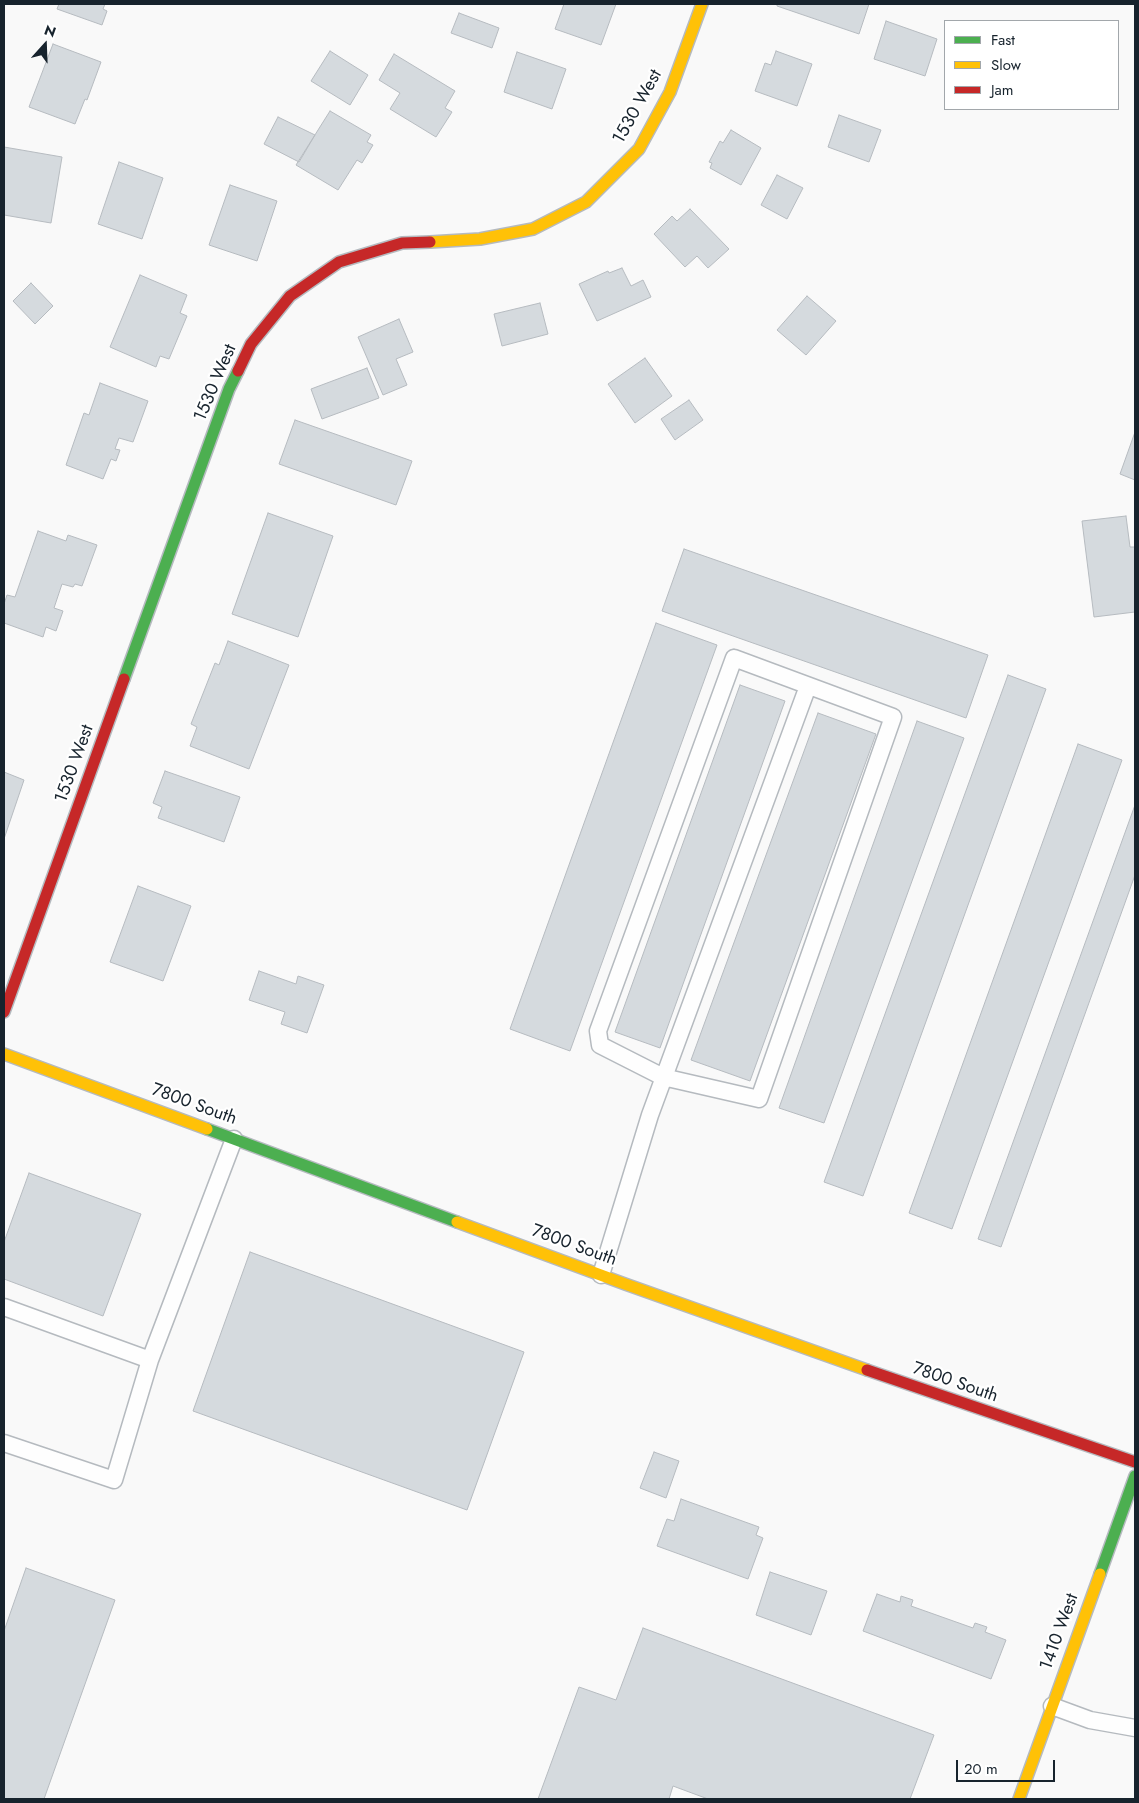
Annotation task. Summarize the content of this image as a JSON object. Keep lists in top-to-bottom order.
{
  "streets": {
    "street": ["1530 West", "7800 South", "1410 West"]
  },
  "legend": ["Fast", "Slow", "Jam"],
  "scale_bar": "20 m",
  "north": "top"
}
